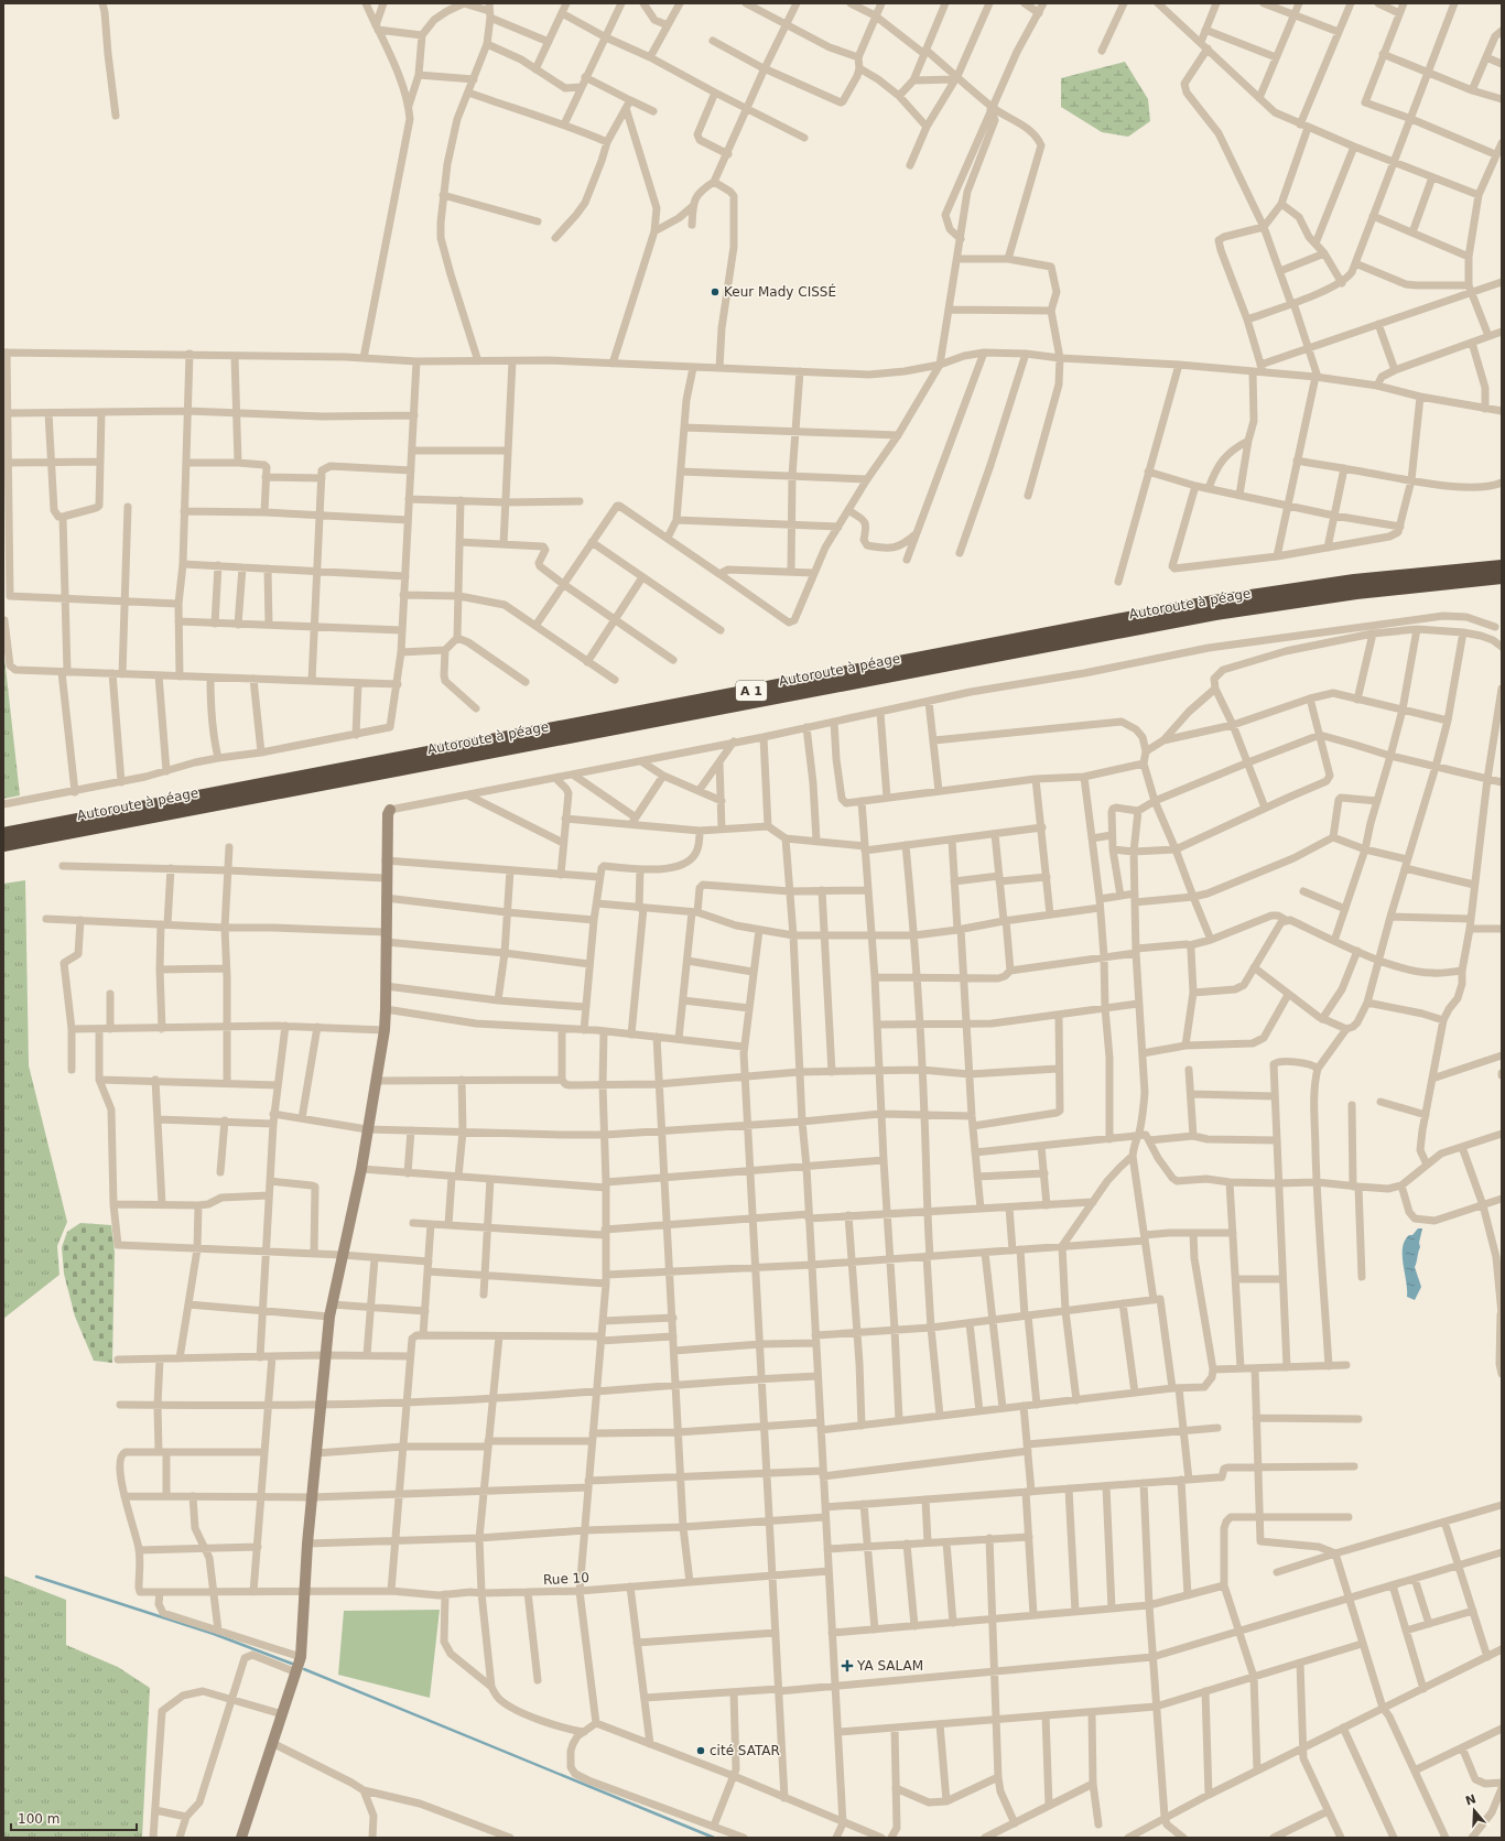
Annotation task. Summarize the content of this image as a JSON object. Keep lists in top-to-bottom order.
{
  "streets": {
    "highway": ["Autoroute à péage", "A 1"],
    "street": ["Rue 10"]
  },
  "places": {
    "other": ["Keur Mady CISSÉ", "cité SATAR"],
    "health": ["YA SALAM"]
  },
  "scale_bar": "100 m",
  "north": "top"
}
